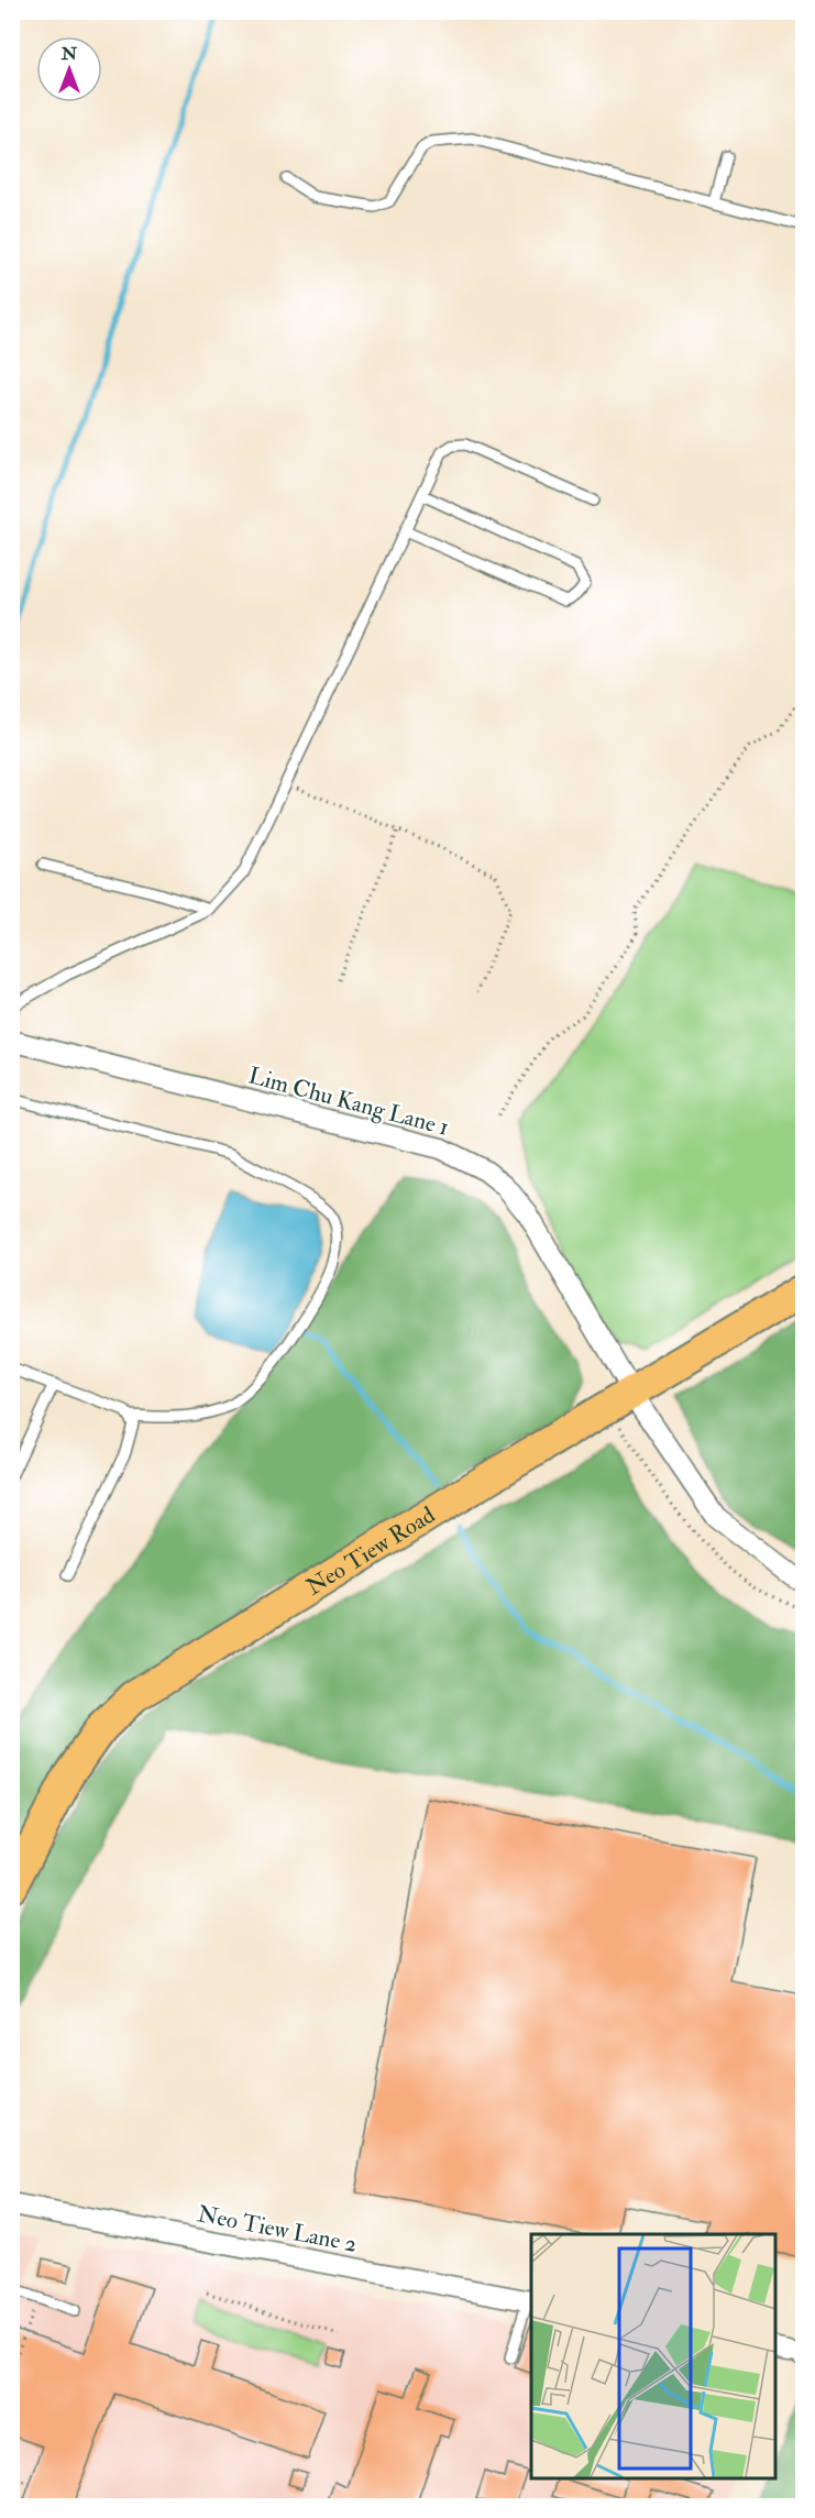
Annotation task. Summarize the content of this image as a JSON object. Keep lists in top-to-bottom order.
{
  "streets": {
    "main road": ["Neo Tiew Road"],
    "street": ["Lim Chu Kang Lane 1", "Neo Tiew Lane 2"]
  },
  "crossings": [
    ["Lim Chu Kang Lane 1", "Neo Tiew Road"]
  ],
  "north": "top"
}
